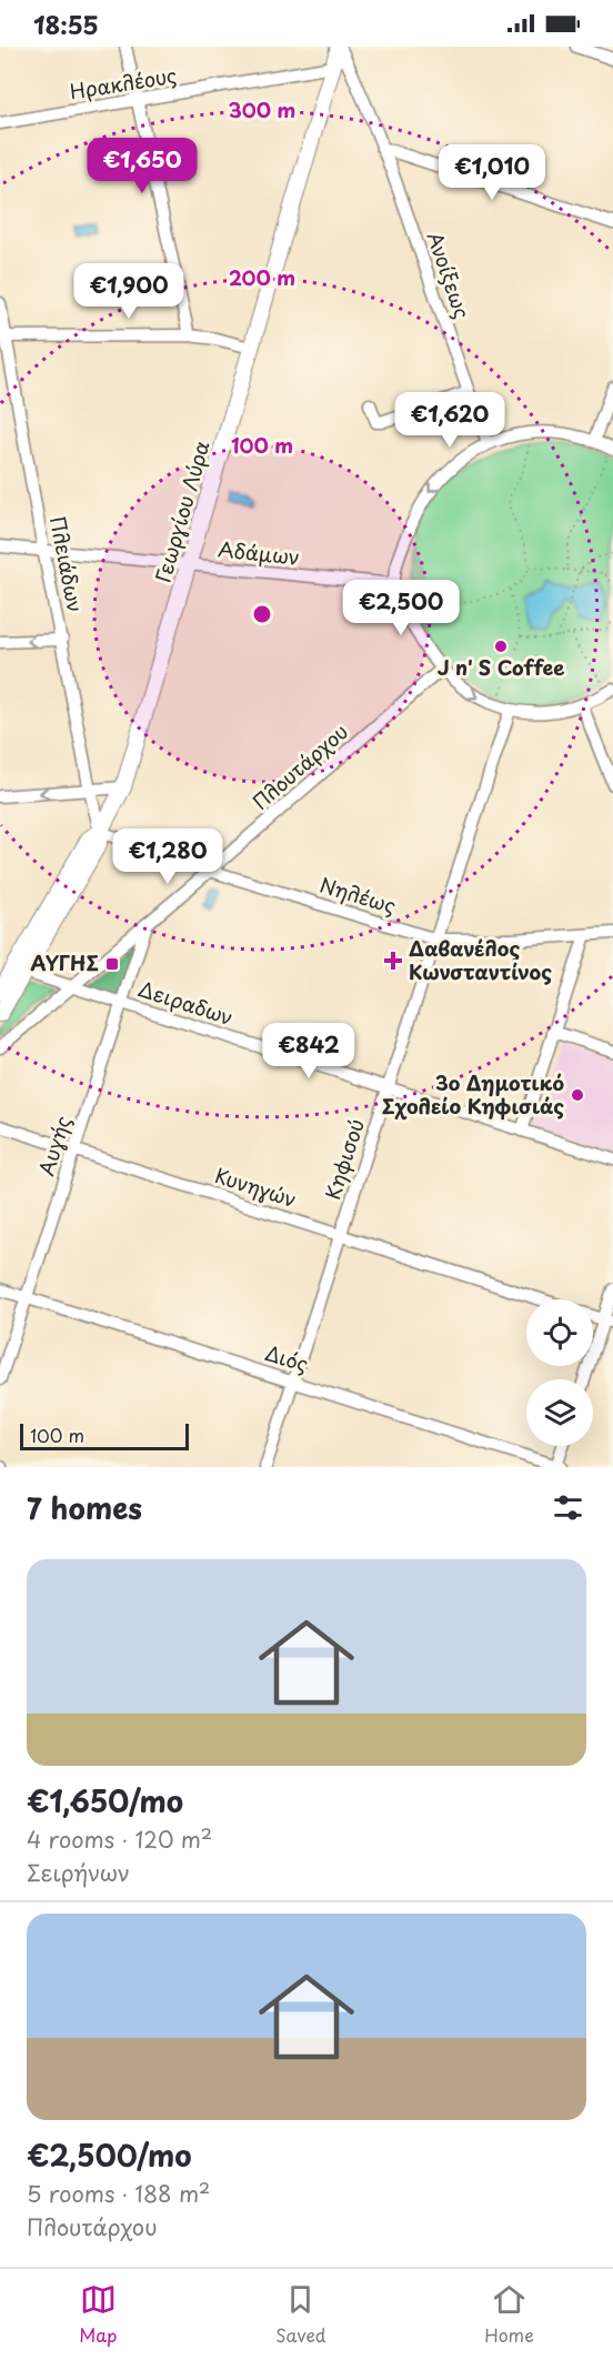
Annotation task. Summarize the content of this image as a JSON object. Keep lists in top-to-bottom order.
{
  "streets": {
    "main road": ["Γεωργίου Λύρα"],
    "street": [
      "Ηρακλέους",
      "Ανοίξεως",
      "Αδάμων",
      "Πλειάδων",
      "Πλουτάρχου",
      "Νηλέως",
      "Δειραδων",
      "Αυγής",
      "Κηφισού",
      "Κυνηγών",
      "Διός"
    ]
  },
  "crossings": [
    ["Ηρακλέους", "Γεωργίου Λύρα"],
    ["Ανοίξεως", "Γεωργίου Λύρα"],
    ["Γεωργίου Λύρα", "Αδάμων"],
    ["Γεωργίου Λύρα", "Πλειάδων"],
    ["Γεωργίου Λύρα", "Νηλέως"],
    ["Γεωργίου Λύρα", "Δειραδων"],
    ["Αδάμων", "Πλειάδων"],
    ["Πλειάδων", "Νηλέως"],
    ["Πλουτάρχου", "Νηλέως"],
    ["Πλουτάρχου", "Δειραδων"],
    ["Πλουτάρχου", "Αυγής"],
    ["Νηλέως", "Κηφισού"],
    ["Δειραδων", "Αυγής"],
    ["Δειραδων", "Κηφισού"],
    ["Αυγής", "Κυνηγών"],
    ["Αυγής", "Διός"],
    ["Κηφισού", "Κυνηγών"],
    ["Κηφισού", "Διός"]
  ],
  "places": {
    "other": ["J n' S Coffee", "3ο Δημοτικό Σχολείο Κηφισιάς"],
    "health": ["Δαβανέλος Κωνσταντίνος"],
    "transit": ["ΑΥΓΗΣ"]
  },
  "scale_bar": "100 m",
  "page": {
    "status": "18:55",
    "price": [
      "€1,650",
      "€1,010",
      "€1,900",
      "€1,620",
      "€2,500",
      "€1,280",
      "€842"
    ],
    "scale": "100 m",
    "heading": "7 homes",
    "list": [
      {
        "name": "€1,650/mo",
        "note": "4 rooms · 120 m² · Σειρήνων"
      },
      {
        "name": "€2,500/mo",
        "note": "5 rooms · 188 m² · Πλουτάρχου"
      }
    ],
    "tabs": ["Map", "Saved", "Home"]
  },
  "rings": ["300 m", "200 m", "100 m"]
}
